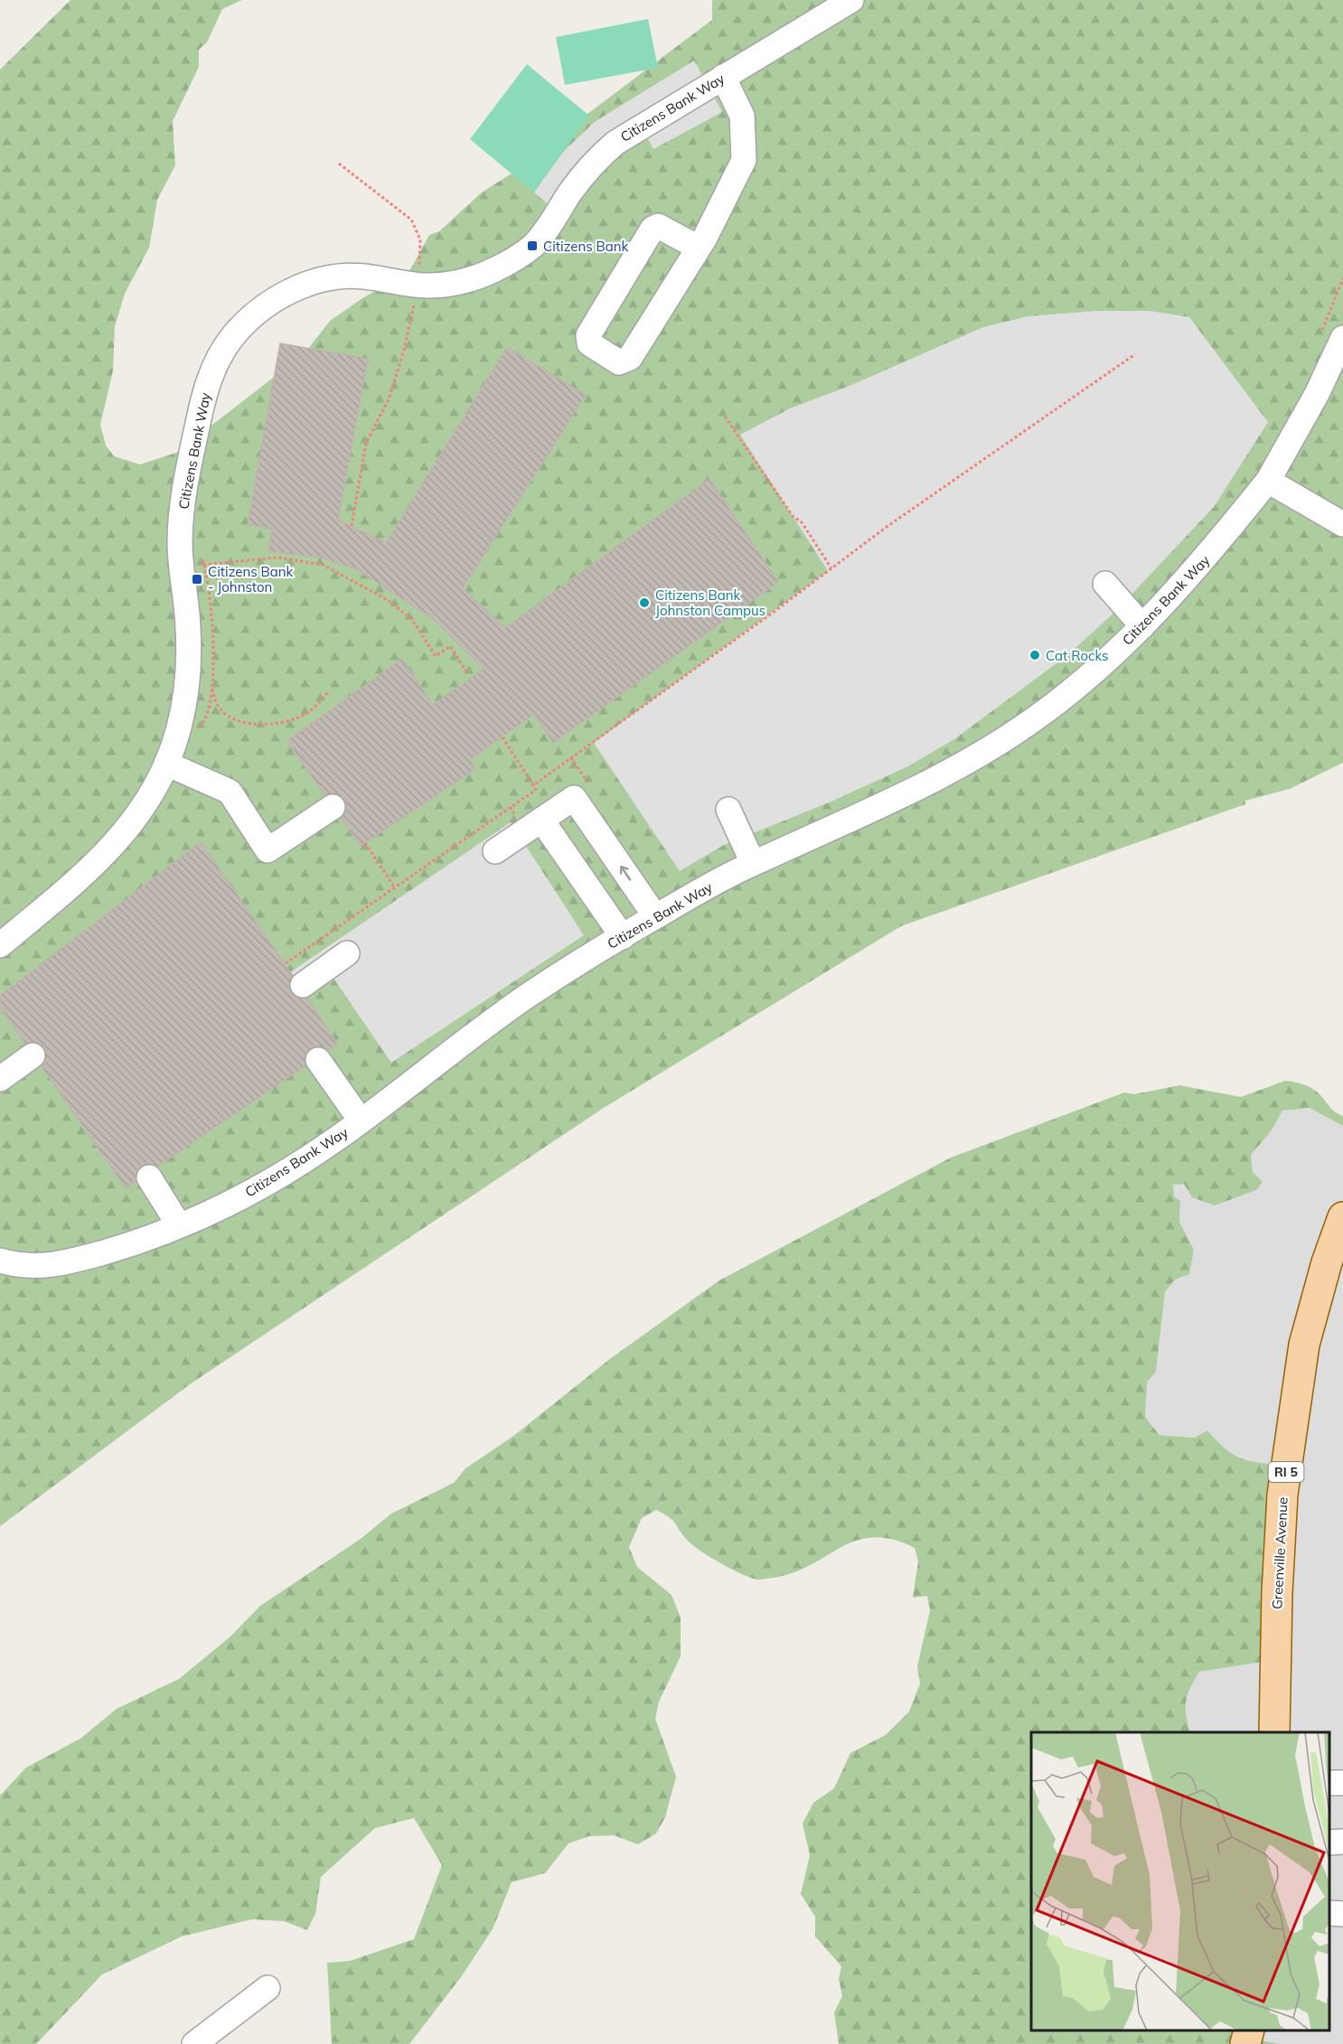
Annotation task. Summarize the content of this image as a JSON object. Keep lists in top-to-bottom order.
{
  "streets": {
    "main road": ["RI 5", "Greenville Avenue"],
    "lane": ["Citizens Bank Way"]
  },
  "places": {
    "transit": ["Citizens Bank", "Citizens Bank - Johnston"],
    "other": ["Citizens Bank Johnston Campus", "Cat Rocks"]
  }
}
